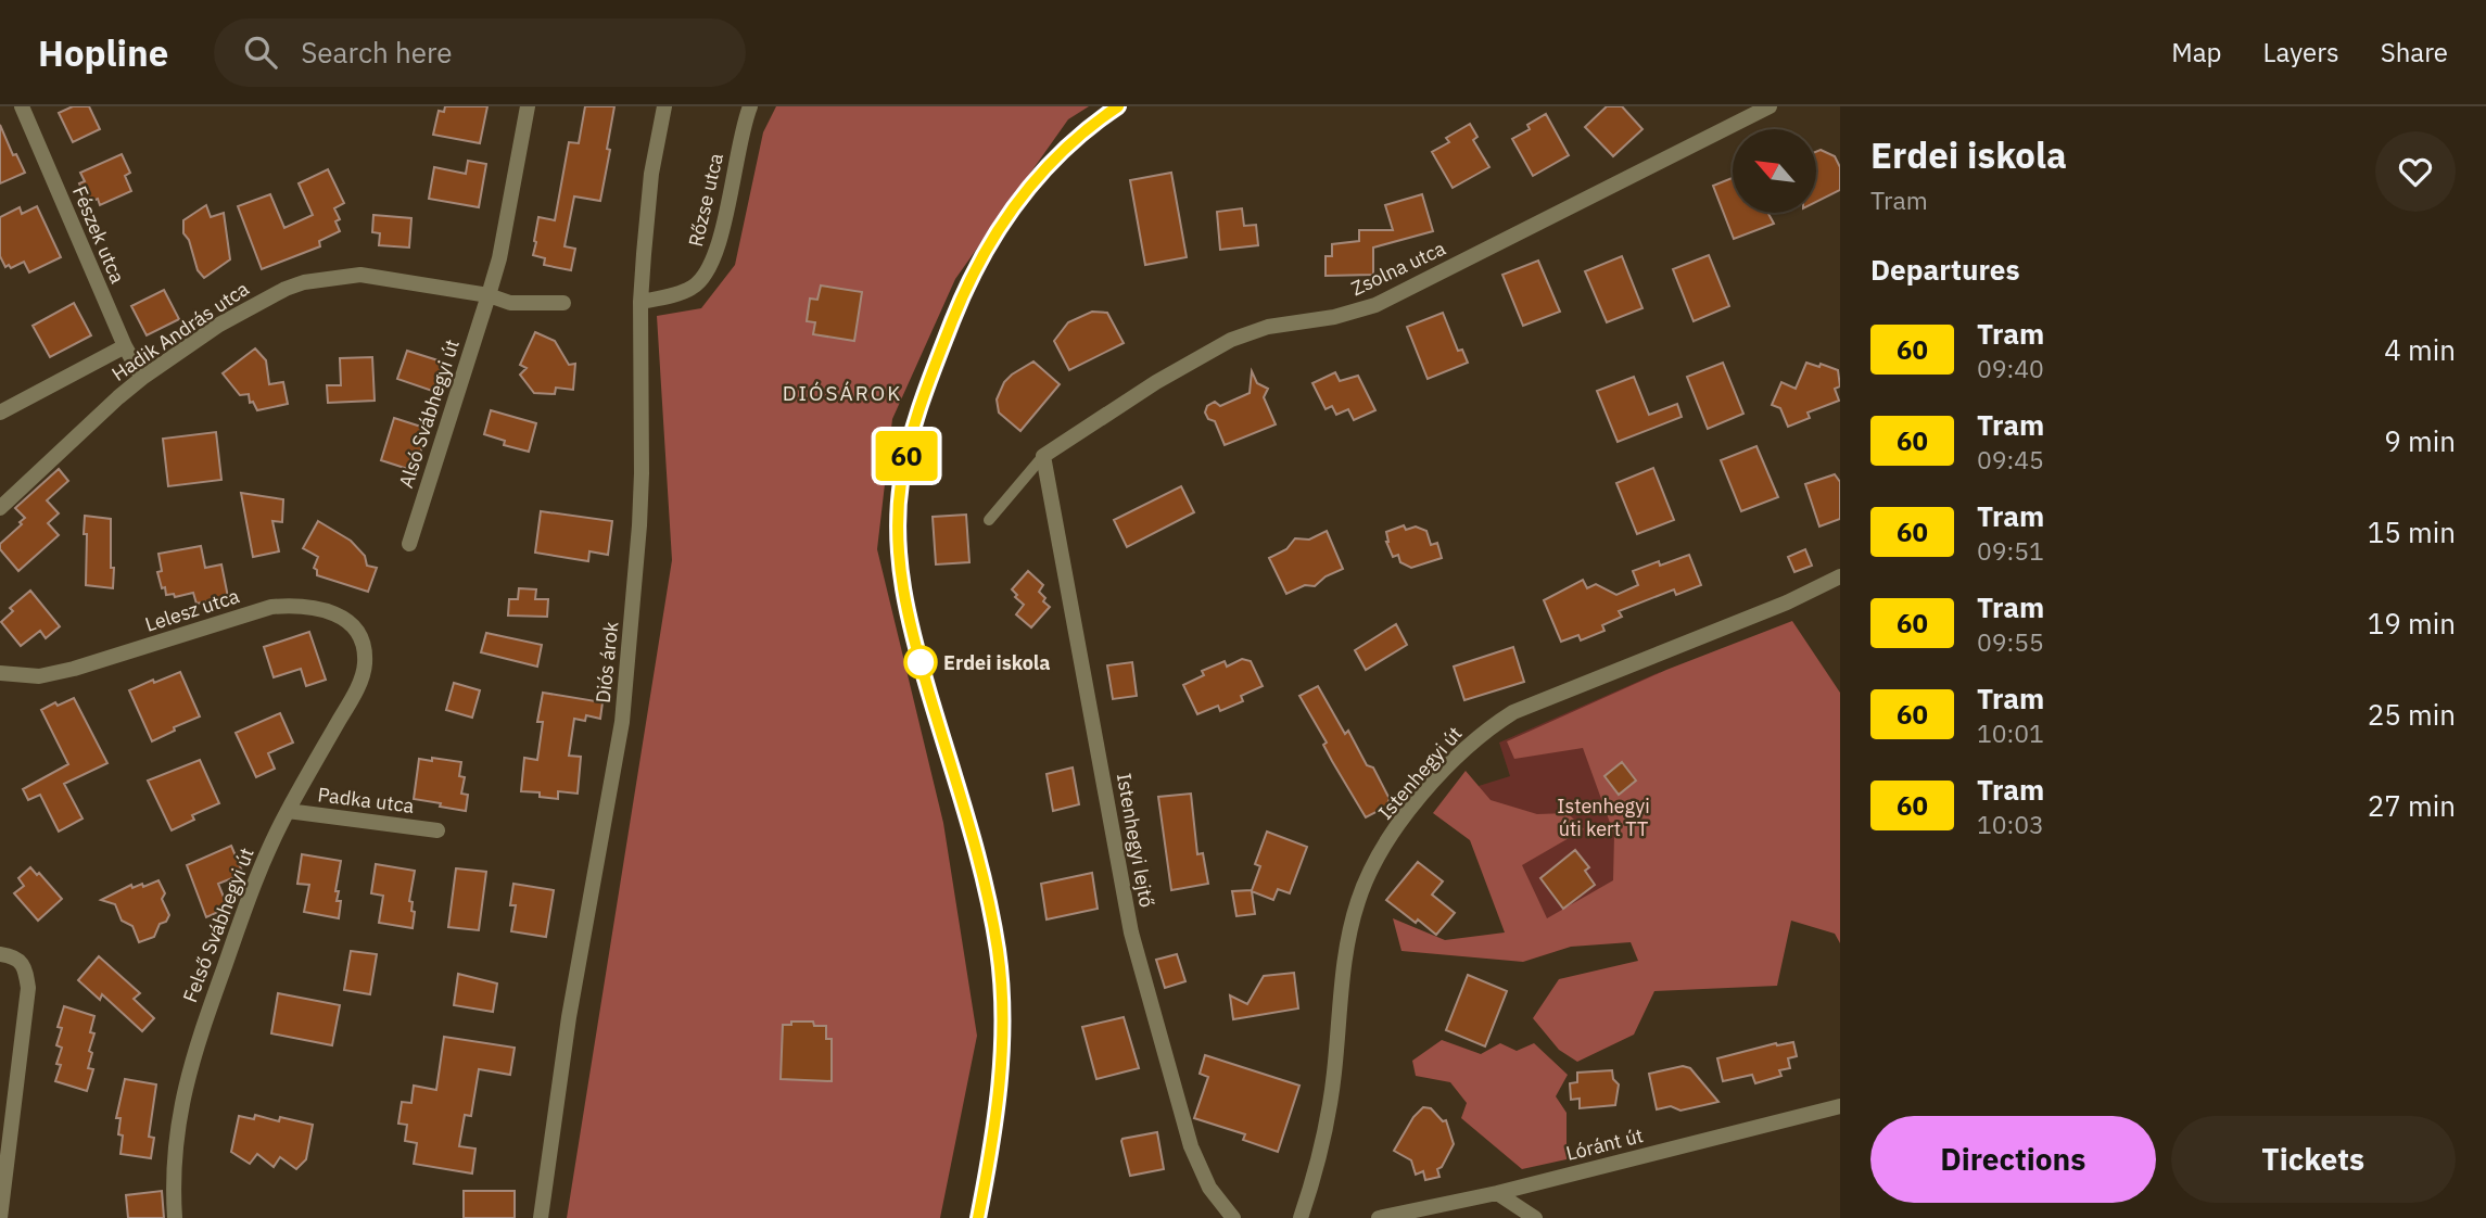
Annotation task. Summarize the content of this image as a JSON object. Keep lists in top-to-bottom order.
{
  "streets": {
    "street": [
      "Rőzse utca",
      "Fészek utca",
      "Zsolna utca",
      "Hadik András utca",
      "Alsó Svábhegyi út",
      "Lelesz utca",
      "Diós árok",
      "Istenhegyi út",
      "Padka utca",
      "Istenhegyi lejtő",
      "Felső Svábhegyi út",
      "Lóránt út"
    ]
  },
  "crossings": [
    ["Rőzse utca", "Diós árok"],
    ["Fészek utca", "Hadik András utca"],
    ["Zsolna utca", "Istenhegyi lejtő"],
    ["Hadik András utca", "Alsó Svábhegyi út"],
    ["Lelesz utca", "Felső Svábhegyi út"],
    ["Padka utca", "Felső Svábhegyi út"]
  ],
  "districts": ["DIÓSÁROK"],
  "parks": ["Istenhegyi úti kert TT"],
  "places": ["Erdei iskola"],
  "lines": ["tram line 60"],
  "north": "top left",
  "page": {
    "header": "Hopline",
    "search": "Search here",
    "nav": ["Map", "Layers", "Share"],
    "on_map": "60",
    "heading": [
      ["Erdei iskola", "Tram"],
      "Departures"
    ],
    "list": [
      {
        "mark": "60",
        "name": "Tram",
        "note": "09:40",
        "value": "4 min"
      },
      {
        "mark": "60",
        "name": "Tram",
        "note": "09:45",
        "value": "9 min"
      },
      {
        "mark": "60",
        "name": "Tram",
        "note": "09:51",
        "value": "15 min"
      },
      {
        "mark": "60",
        "name": "Tram",
        "note": "09:55",
        "value": "19 min"
      },
      {
        "mark": "60",
        "name": "Tram",
        "note": "10:01",
        "value": "25 min"
      },
      {
        "mark": "60",
        "name": "Tram",
        "note": "10:03",
        "value": "27 min"
      }
    ],
    "buttons": ["Directions", "Tickets"]
  }
}
